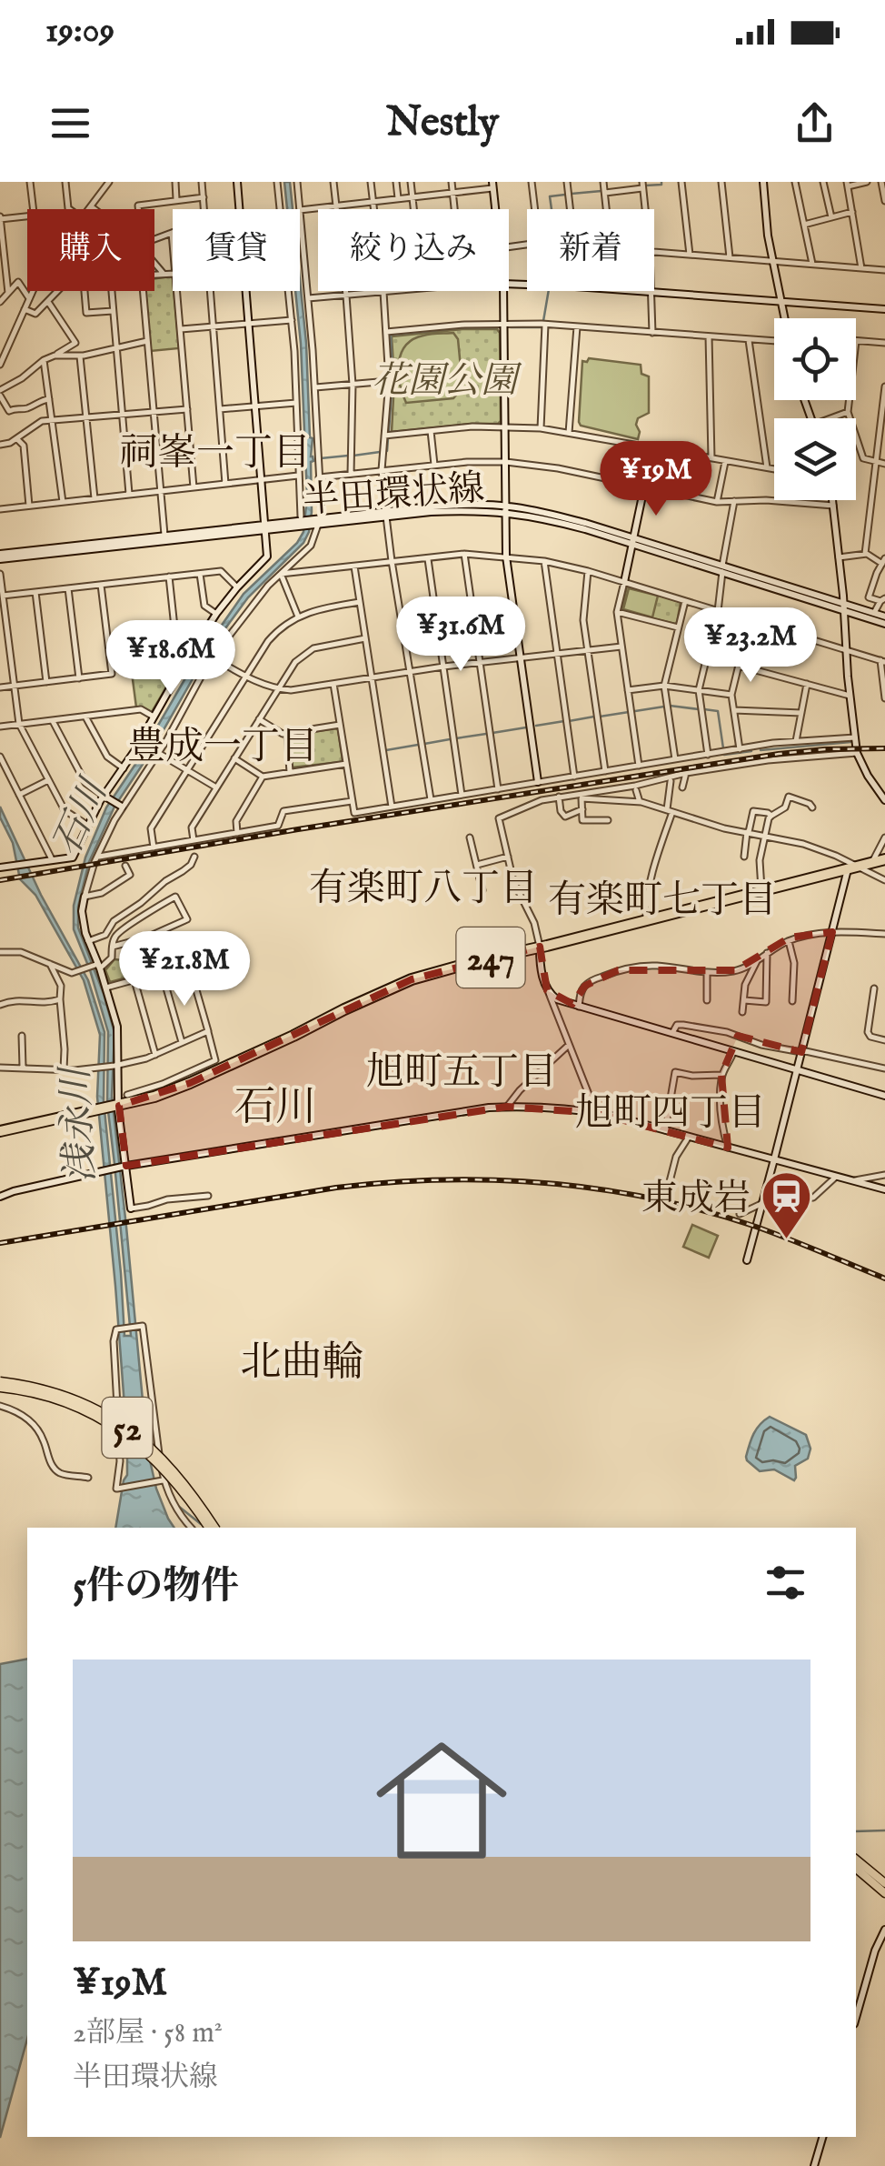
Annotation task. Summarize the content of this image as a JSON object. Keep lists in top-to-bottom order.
{
  "streets": {
    "highway": ["247"],
    "main road": ["52"],
    "street": ["半田環状線"]
  },
  "districts": [
    "祠峯一丁目",
    "豊成一丁目",
    "有楽町八丁目",
    "有楽町七丁目",
    "旭町五丁目",
    "石川",
    "旭町四丁目",
    "北曲輪"
  ],
  "water": ["石川", "浅永川"],
  "parks": ["花園公園"],
  "places": {
    "station": ["東成岩"]
  },
  "page": {
    "status": "19:09",
    "header": "Nestly",
    "chip": [
      "購入",
      "賃貸",
      "絞り込み",
      "新着"
    ],
    "price": [
      "¥19M",
      "¥31.6M",
      "¥23.2M",
      "¥18.6M",
      "¥21.8M"
    ],
    "heading": "5件の物件",
    "list": [
      {
        "name": "¥19M",
        "note": "2部屋 · 58 m² · 半田環状線"
      }
    ]
  }
}
